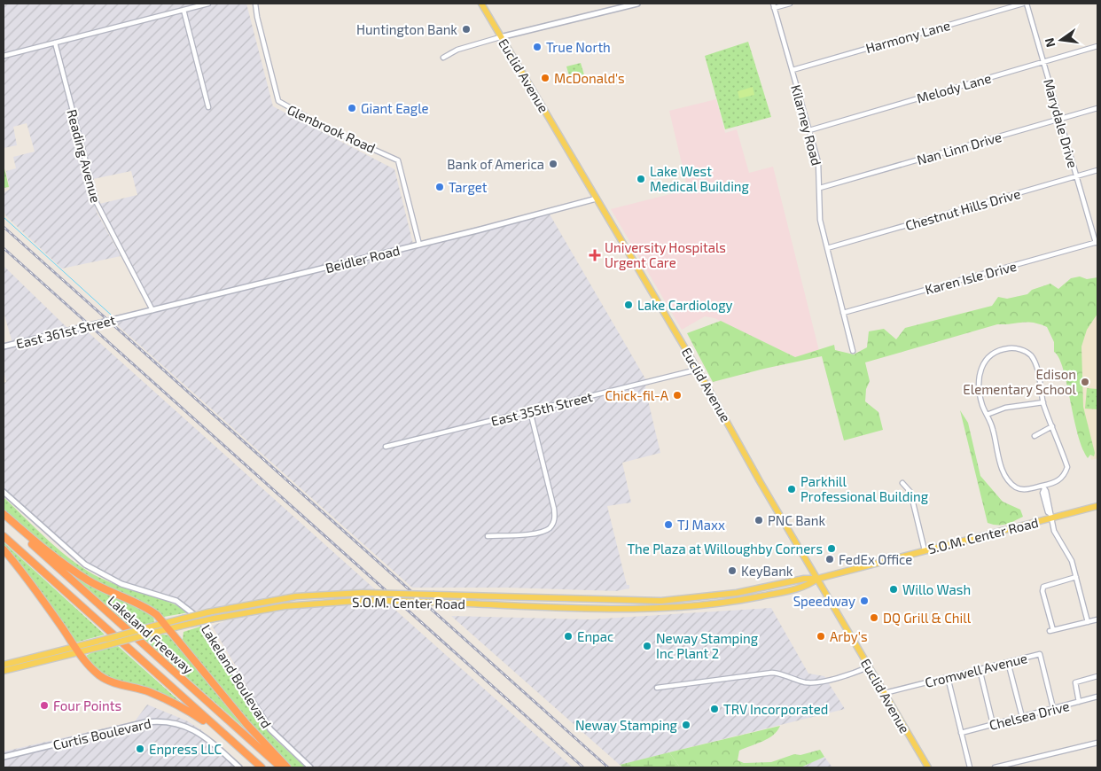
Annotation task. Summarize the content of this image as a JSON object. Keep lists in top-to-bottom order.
{
  "streets": {
    "highway": ["Lakeland Freeway"],
    "main road": ["Euclid Avenue", "S.O.M. Center Road"],
    "street": [
      "Harmony Lane",
      "Melody Lane",
      "Marydale Drive",
      "Kilarney Road",
      "Glenbrook Road",
      "Nan Linn Drive",
      "Reading Avenue",
      "Chestnut Hills Drive",
      "Beidler Road",
      "Karen Isle Drive",
      "East 361st Street",
      "East 355th Street",
      "Cromwell Avenue",
      "Lakeland Boulevard",
      "Chelsea Drive",
      "Curtis Boulevard"
    ]
  },
  "crossings": [
    ["Harmony Lane", "Kilarney Road"],
    ["Euclid Avenue", "Beidler Road"],
    ["Euclid Avenue", "East 355th Street"],
    ["Euclid Avenue", "S.O.M. Center Road"],
    ["Euclid Avenue", "Cromwell Avenue"],
    ["Melody Lane", "Marydale Drive"],
    ["Melody Lane", "Kilarney Road"],
    ["Marydale Drive", "Nan Linn Drive"],
    ["Marydale Drive", "Chestnut Hills Drive"],
    ["Marydale Drive", "Karen Isle Drive"],
    ["Kilarney Road", "Nan Linn Drive"],
    ["Kilarney Road", "Chestnut Hills Drive"],
    ["Kilarney Road", "Karen Isle Drive"],
    ["Glenbrook Road", "Beidler Road"],
    ["Reading Avenue", "Beidler Road"],
    ["Beidler Road", "East 361st Street"],
    ["Cromwell Avenue", "Chelsea Drive"]
  ],
  "places": {
    "other": [
      "Huntington Bank",
      "True North",
      "McDonald's",
      "Giant Eagle",
      "Bank of America",
      "Lake West Medical Building",
      "Target",
      "Lake Cardiology",
      "Edison Elementary School",
      "Chick-fil-A",
      "Parkhill Professional Building",
      "PNC Bank",
      "TJ Maxx",
      "The Plaza at Willoughby Corners",
      "FedEx Office",
      "KeyBank",
      "Willo Wash",
      "Speedway",
      "DQ Grill & Chill",
      "Enpac",
      "Arby's",
      "Neway Stamping Inc Plant 2",
      "Four Points",
      "TRV Incorporated",
      "Neway Stamping",
      "Enpress LLC"
    ],
    "health": ["University Hospitals Urgent Care"]
  },
  "north": "left"
}
